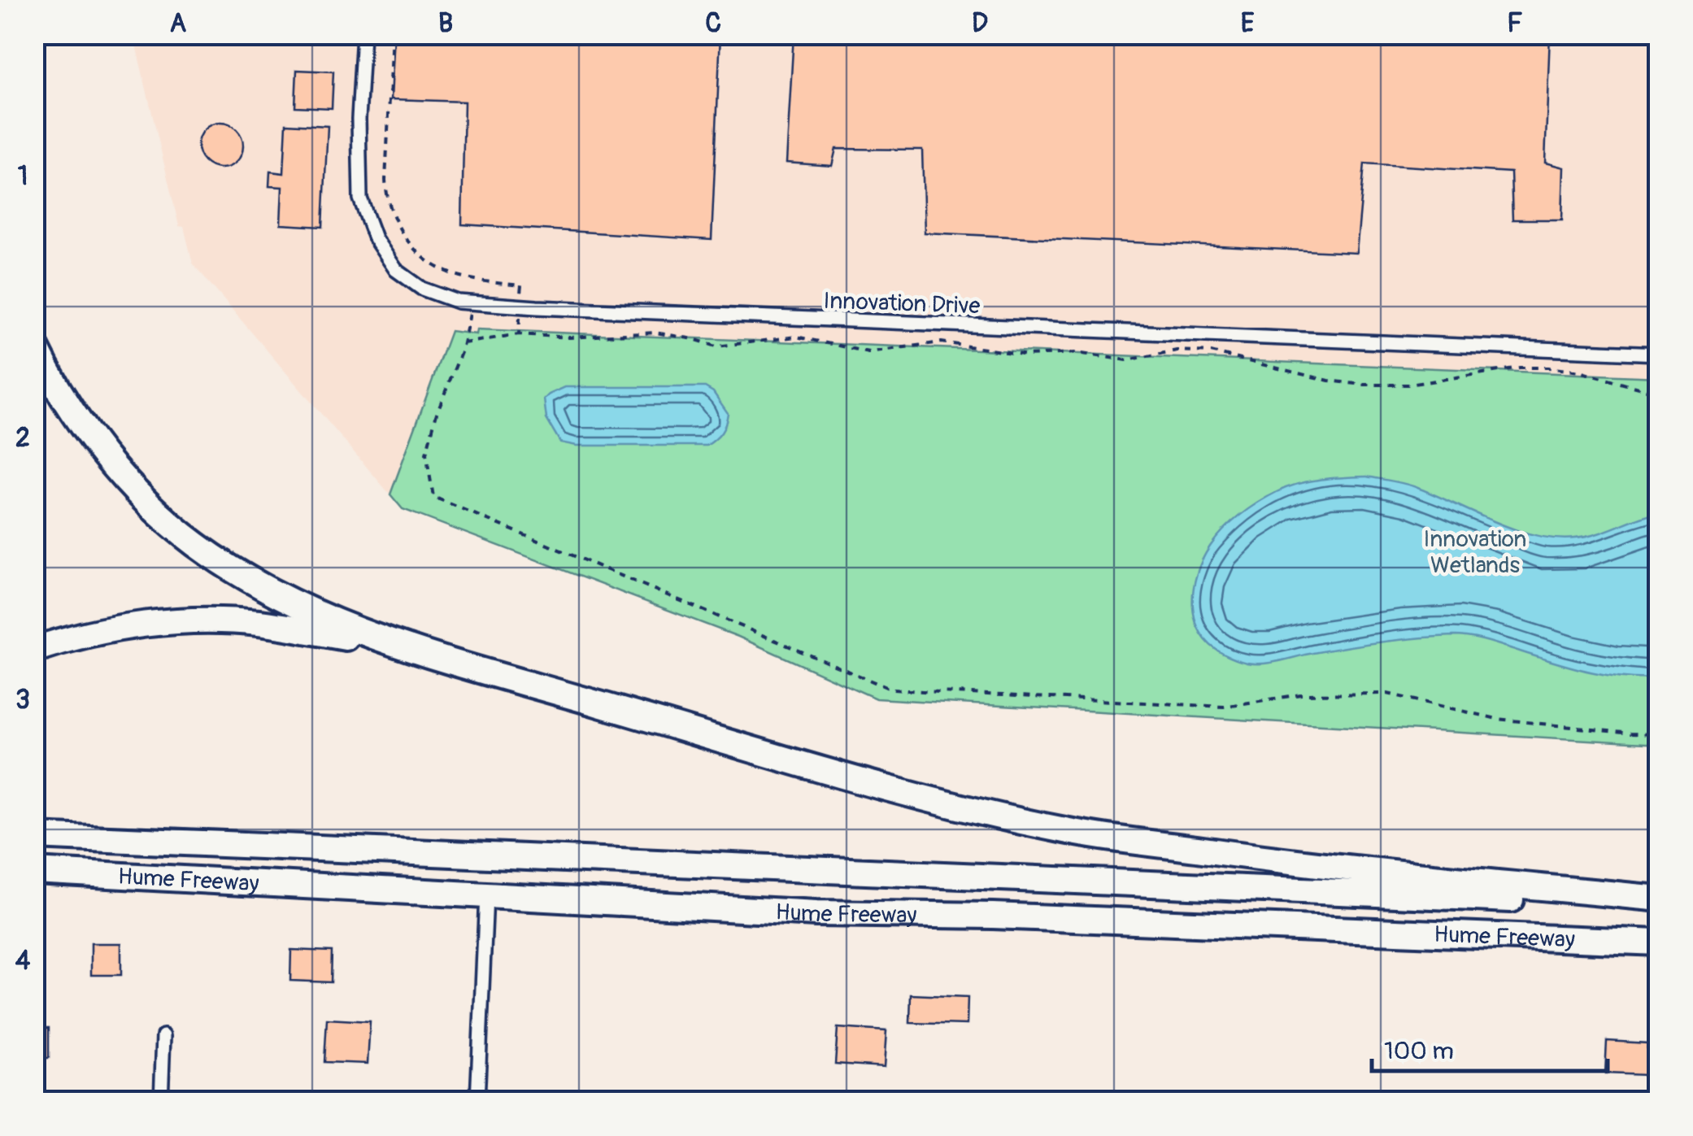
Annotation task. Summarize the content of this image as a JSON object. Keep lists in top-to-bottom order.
{
  "streets": {
    "highway": ["Hume Freeway"],
    "street": ["Innovation Drive"]
  },
  "parks": ["Innovation Wetlands"],
  "scale_bar": "100 m",
  "grid": {
    "columns": [
      "A",
      "B",
      "C",
      "D",
      "E",
      "F"
    ],
    "rows": [
      "1",
      "2",
      "3",
      "4"
    ]
  }
}
